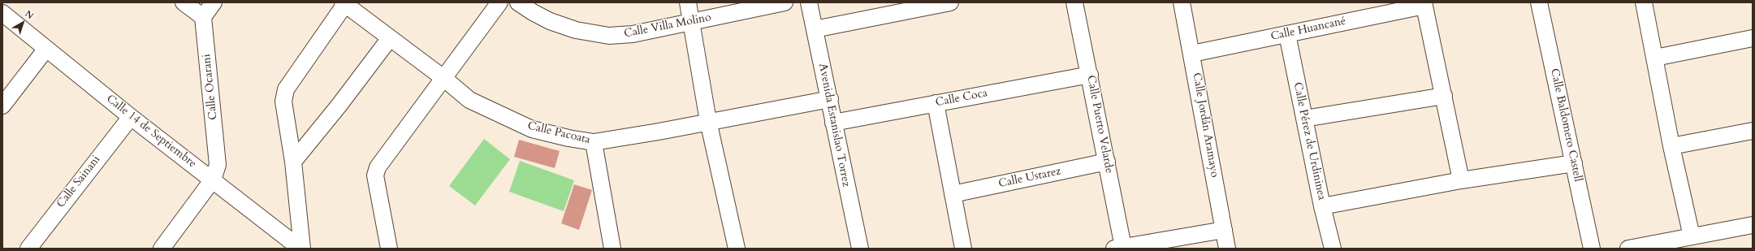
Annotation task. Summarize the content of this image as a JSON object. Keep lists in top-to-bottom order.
{
  "streets": {
    "street": [
      "Calle Villa Molino",
      "Calle Huancané",
      "Calle Ocarani",
      "Calle Coca",
      "Calle Puerto Velarde",
      "Avenida Estanislao Torrez",
      "Calle Jordán Aramayo",
      "Calle Baldomero Castell",
      "Calle 14 de Septiembre",
      "Calle Pacoata",
      "Calle Pérez de Urdininea",
      "Calle Ustarez",
      "Calle Sainani"
    ]
  },
  "crossings": [
    ["Calle Huancané", "Calle Jordán Aramayo"],
    ["Calle Huancané", "Calle Pérez de Urdininea"],
    ["Calle Ocarani", "Calle 14 de Septiembre"],
    ["Calle Coca", "Calle Puerto Velarde"],
    ["Calle Coca", "Avenida Estanislao Torrez"],
    ["Calle Puerto Velarde", "Calle Ustarez"],
    ["Avenida Estanislao Torrez", "Calle Pacoata"],
    ["Calle 14 de Septiembre", "Calle Sainani"]
  ],
  "north": "top right"
}
